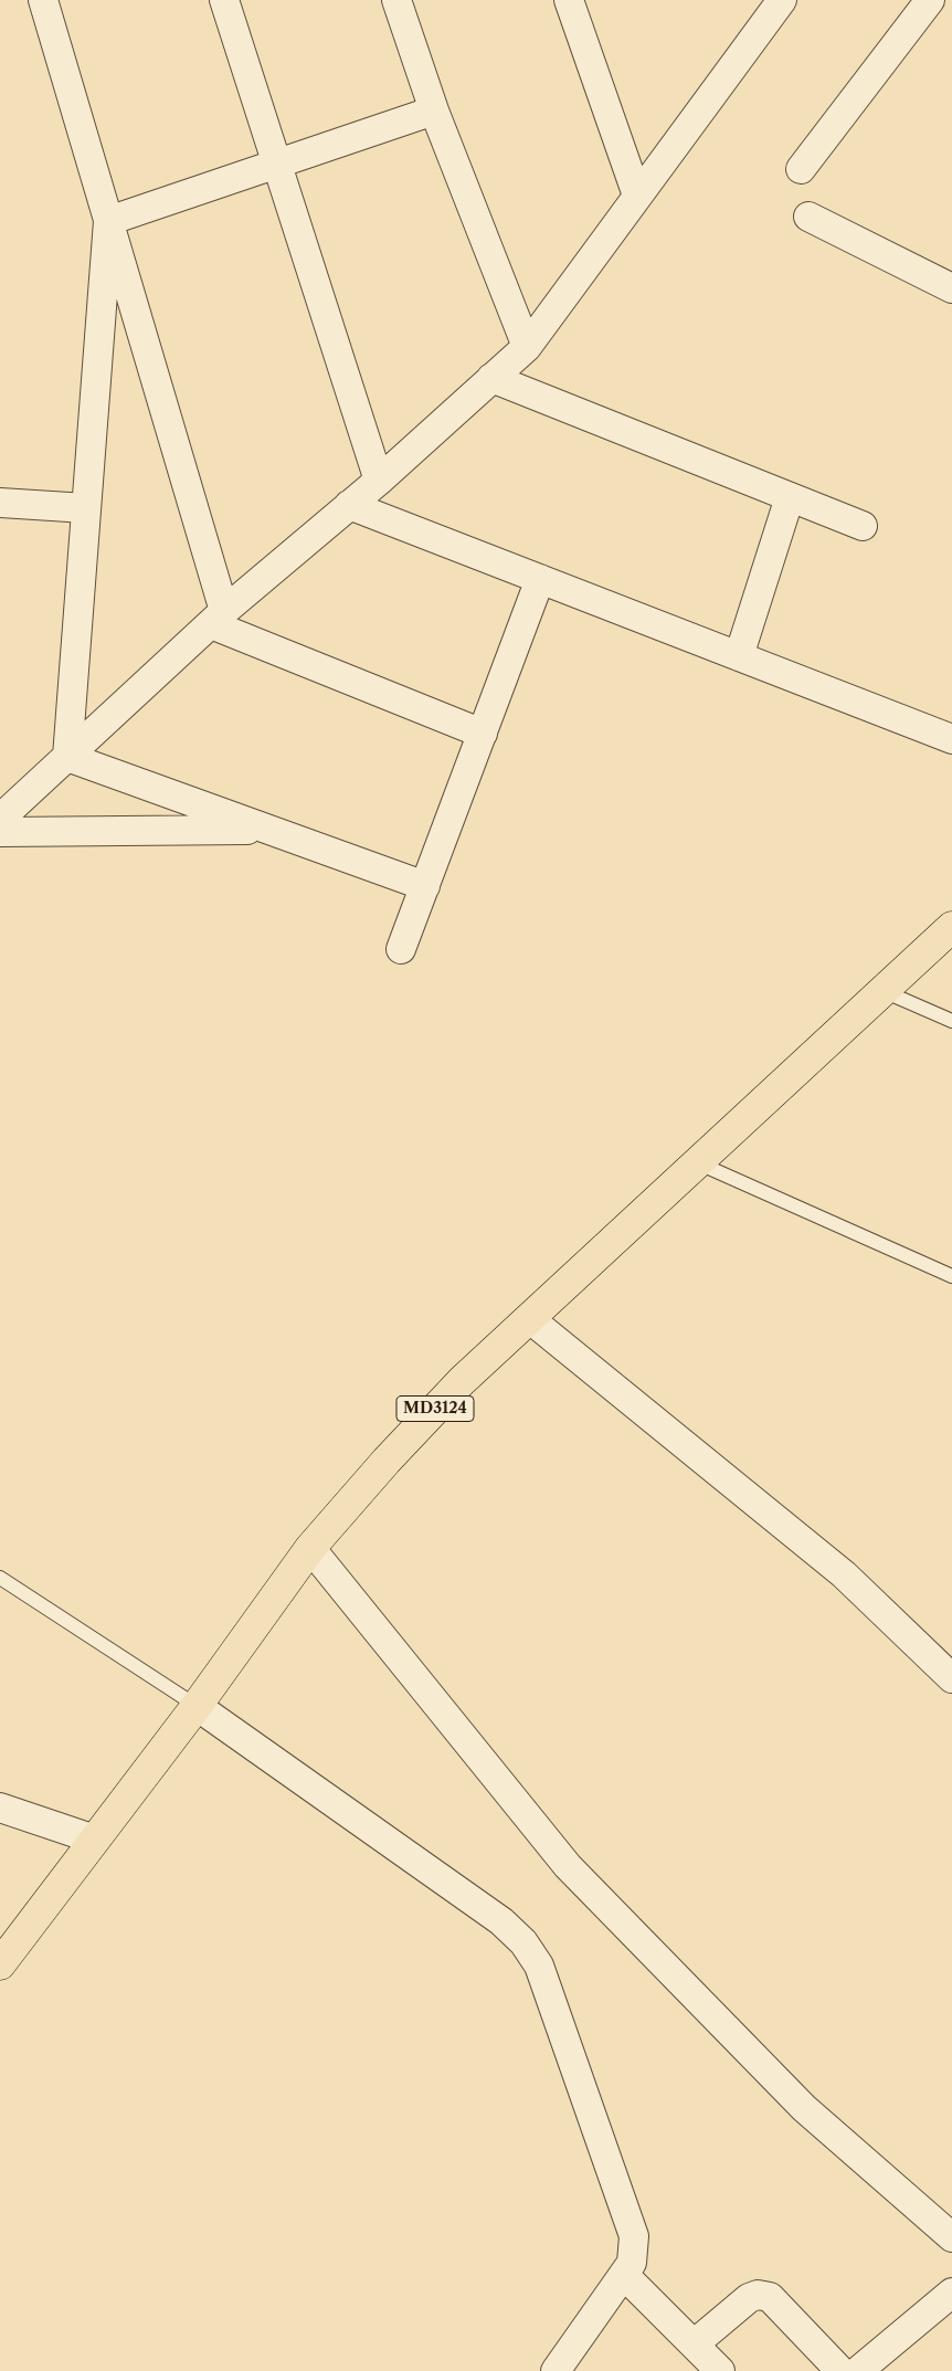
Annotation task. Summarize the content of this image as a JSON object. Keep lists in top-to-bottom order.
{
  "streets": {
    "main road": ["MD3124"]
  }
}
